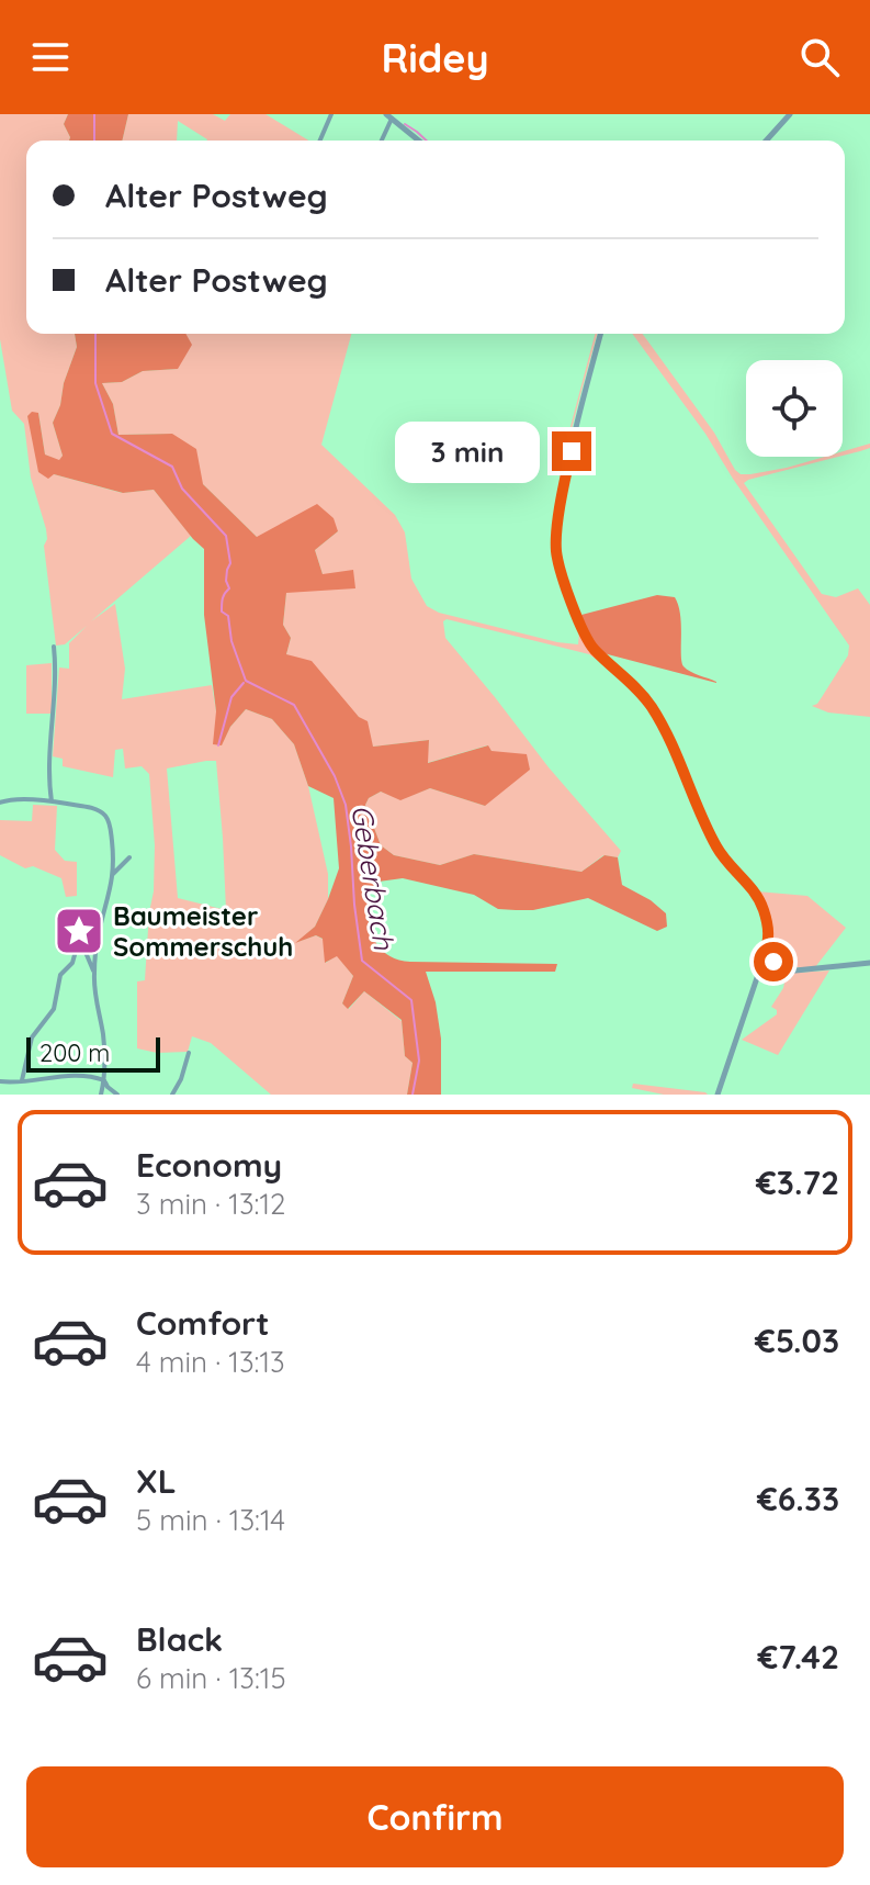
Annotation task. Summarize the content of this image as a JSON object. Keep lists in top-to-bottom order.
{
  "water": ["Geberbach"],
  "places": {
    "place": ["Baumeister Sommerschuh"]
  },
  "scale_bar": "200 m",
  "page": {
    "header": "Ridey",
    "banner": ["Alter Postweg", "Alter Postweg"],
    "bubble": "3 min",
    "scale": "200 m",
    "list": [
      {
        "name": "Economy",
        "note": "3 min · 13:12",
        "value": "€3.72"
      },
      {
        "name": "Comfort",
        "note": "4 min · 13:13",
        "value": "€5.03"
      },
      {
        "name": "XL",
        "note": "5 min · 13:14",
        "value": "€6.33"
      },
      {
        "name": "Black",
        "note": "6 min · 13:15",
        "value": "€7.42"
      }
    ],
    "buttons": "Confirm"
  }
}
